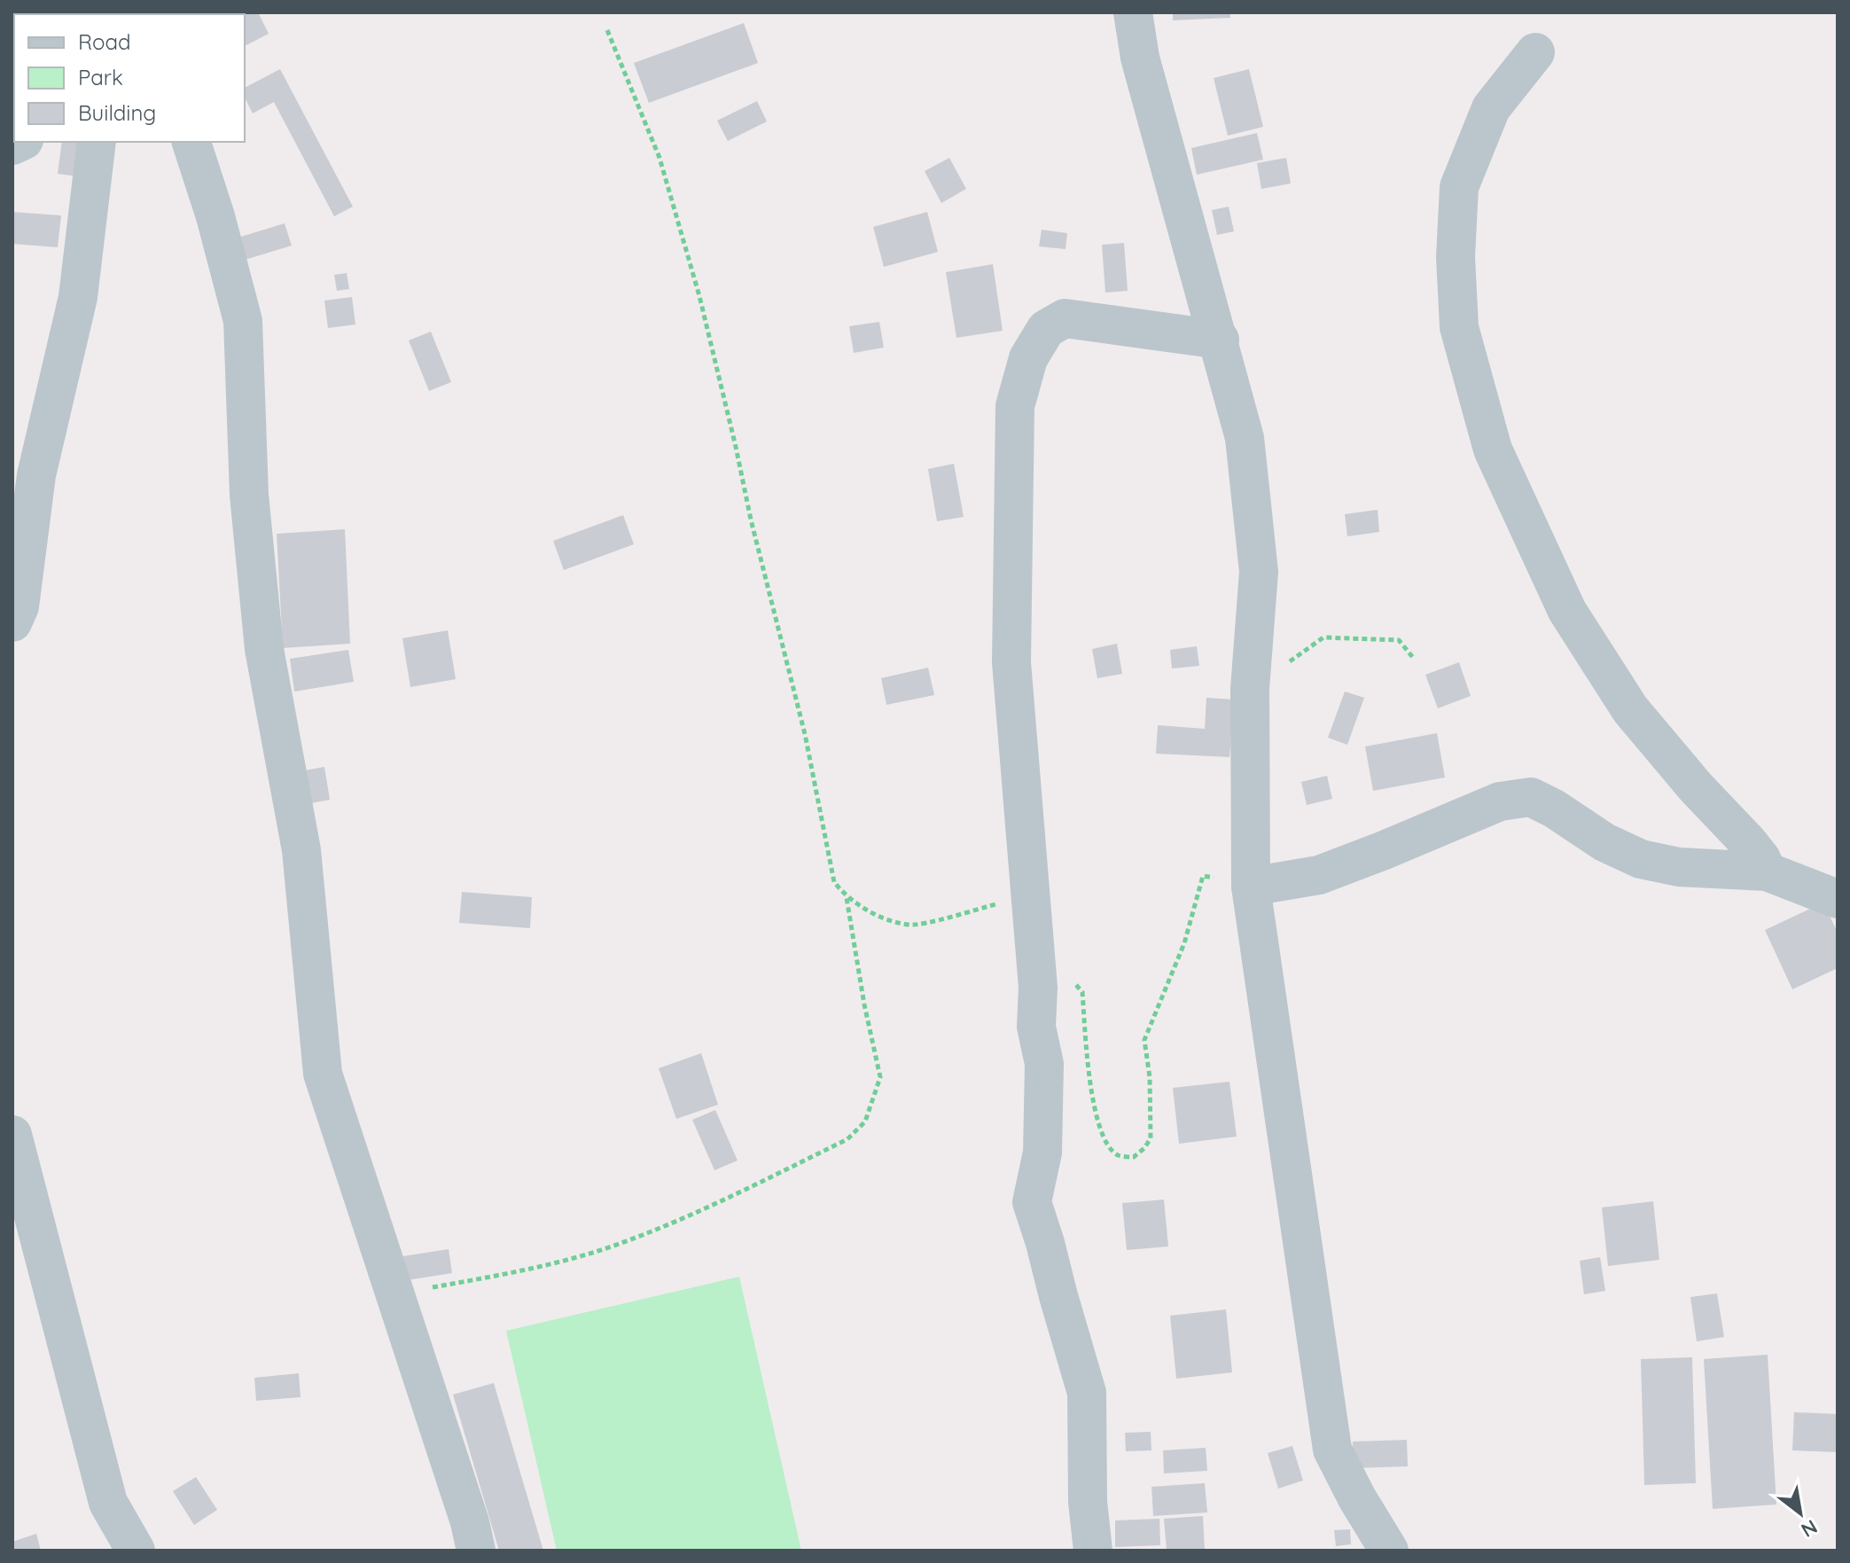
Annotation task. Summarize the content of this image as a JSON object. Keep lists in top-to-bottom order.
{
  "legend": ["Road", "Park", "Building"],
  "north": "bottom right"
}
